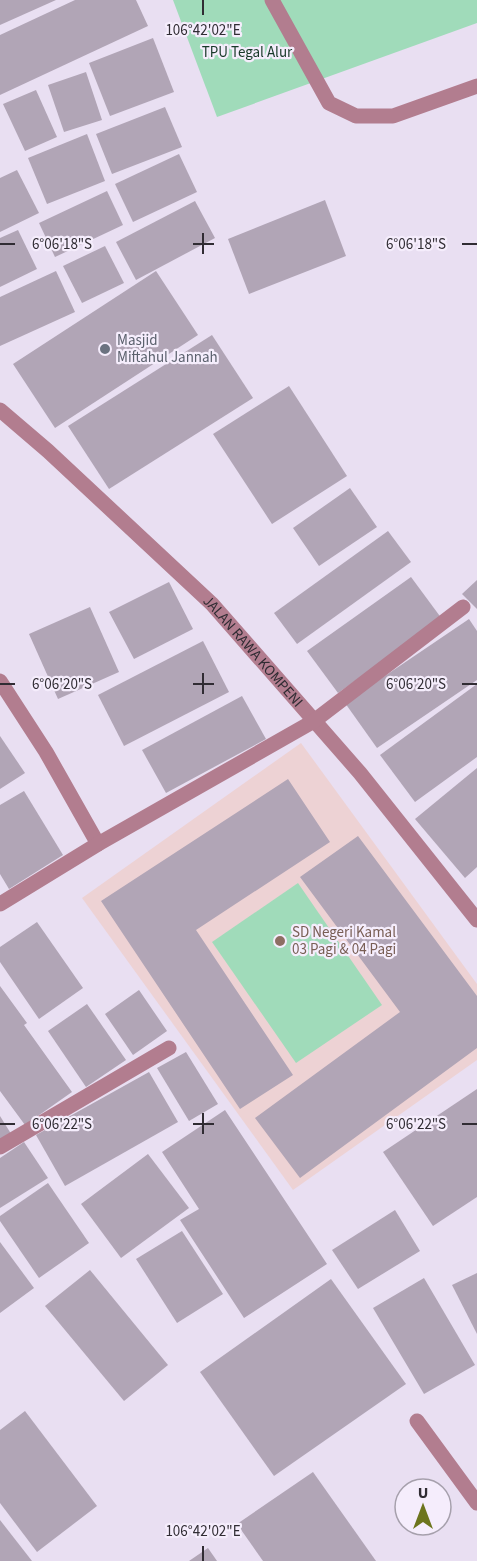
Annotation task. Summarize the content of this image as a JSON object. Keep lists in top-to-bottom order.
{
  "streets": {
    "street": ["JALAN RAWA KOMPENI"]
  },
  "parks": ["TPU Tegal Alur"],
  "places": ["Masjid Miftahul Jannah", "SD Negeri Kamal 03 Pagi & 04 Pagi"],
  "north": "top",
  "coordinates": [
    "106°42'02\"E",
    "6°06'18\"S",
    "6°06'20\"S",
    "6°06'22\"S"
  ]
}
